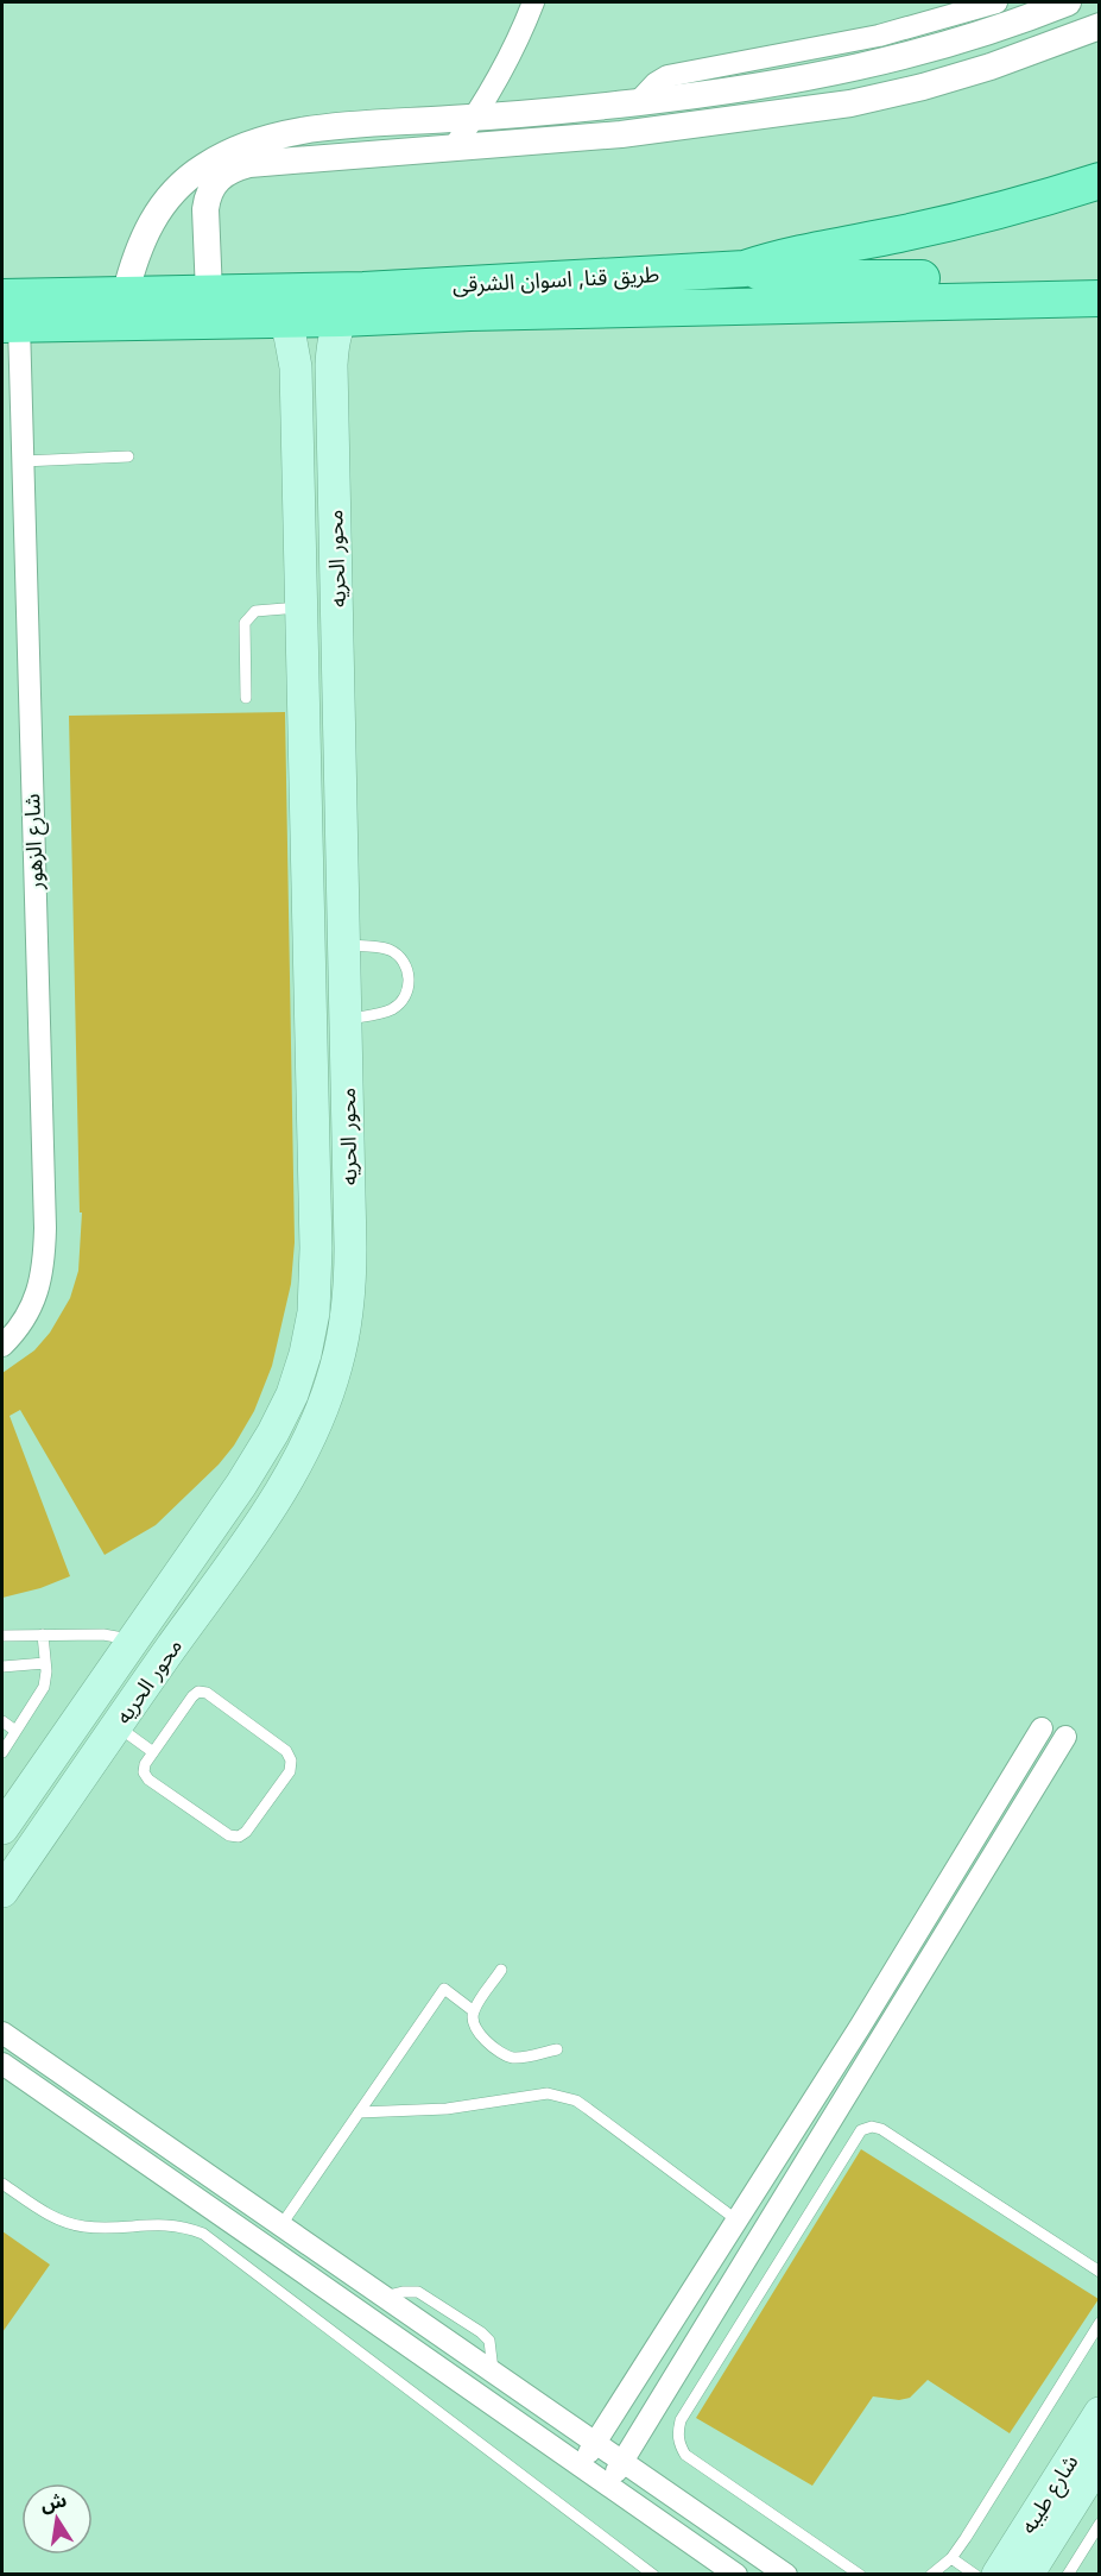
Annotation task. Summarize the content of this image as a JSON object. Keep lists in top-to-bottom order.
{
  "streets": {
    "main road": ["طريق قنا, اسوان الشرقى", "محور الحريه", "شارع طيبه"],
    "street": ["شارع الزهور"]
  },
  "crossings": [
    ["طريق قنا, اسوان الشرقى", "محور الحريه"],
    ["طريق قنا, اسوان الشرقى", "شارع الزهور"]
  ],
  "north": "top"
}
